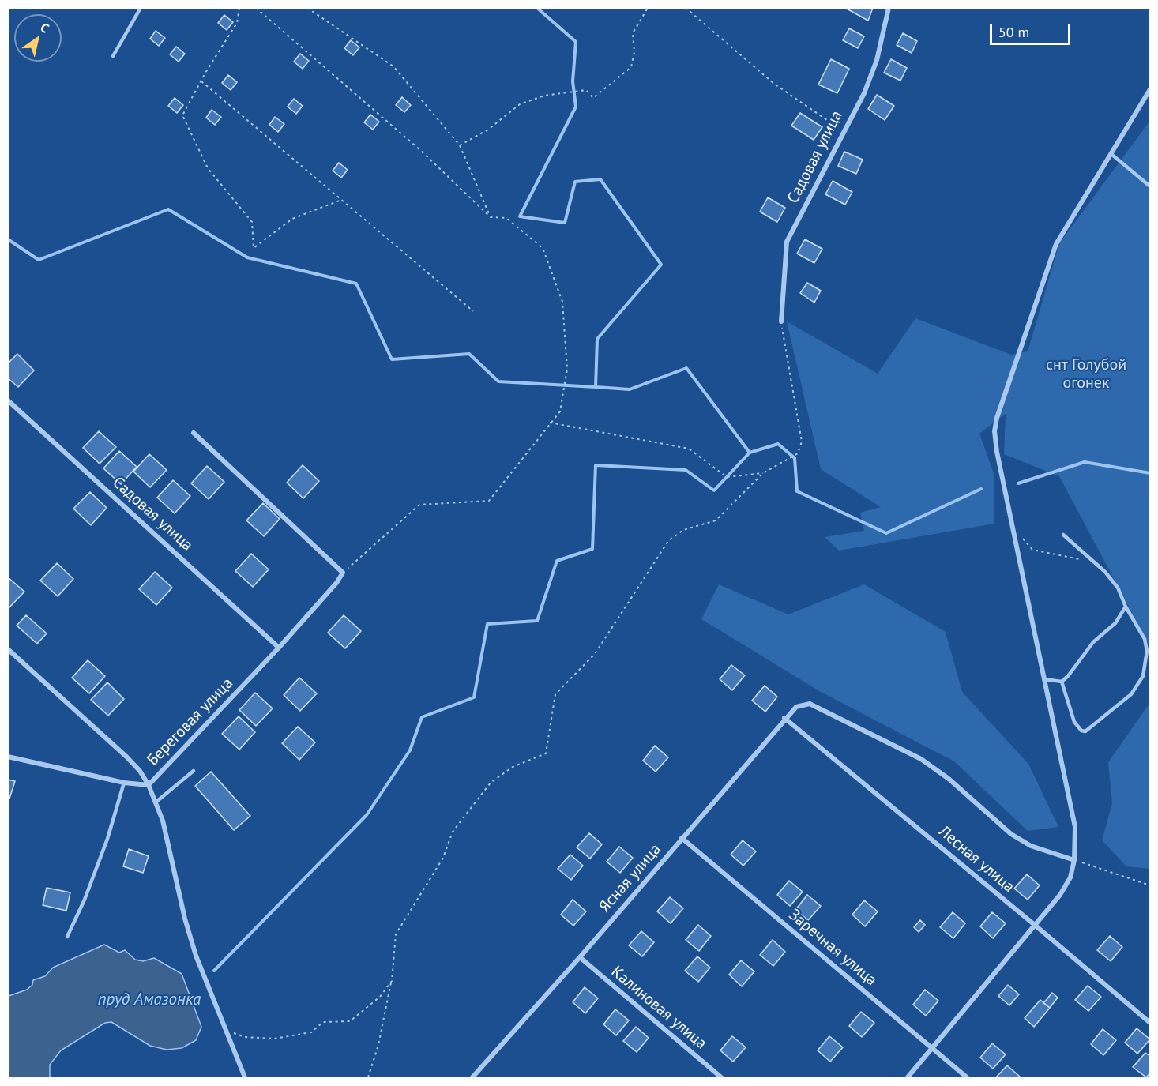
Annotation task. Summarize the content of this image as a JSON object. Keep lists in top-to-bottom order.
{
  "streets": {
    "street": [
      "Садовая улица",
      "Береговая улица",
      "Лесная улица",
      "Ясная улица",
      "Заречная улица",
      "Калиновая улица"
    ]
  },
  "crossings": [
    ["Садовая улица", "Береговая улица"],
    ["Лесная улица", "Ясная улица"],
    ["Ясная улица", "Заречная улица"],
    ["Ясная улица", "Калиновая улица"]
  ],
  "water": ["пруд Амазонка"],
  "parks": ["снт Голубой огонек"],
  "scale_bar": "50 m",
  "north": "top right"
}
